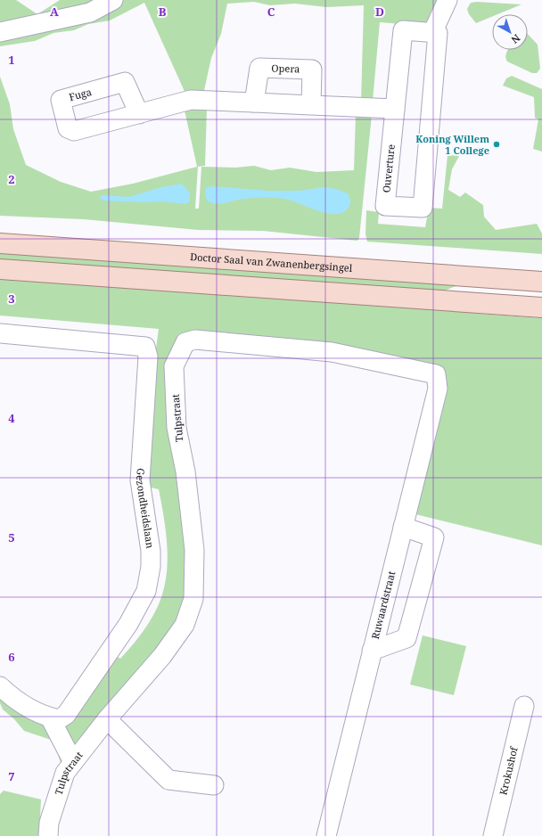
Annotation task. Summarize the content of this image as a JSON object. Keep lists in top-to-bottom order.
{
  "streets": {
    "main road": ["Doctor Saal van Zwanenbergsingel"],
    "street": [
      "Opera",
      "Ouverture",
      "Tulpstraat",
      "Gezondheidslaan",
      "Ruwaardstraat",
      "Krokushof"
    ]
  },
  "crossings": [
    ["Tulpstraat", "Ruwaardstraat"]
  ],
  "places": ["Koning Willem 1 College"],
  "north": "bottom right",
  "grid": {
    "columns": [
      "A",
      "B",
      "C",
      "D"
    ],
    "rows": [
      "1",
      "2",
      "3",
      "4",
      "5",
      "6",
      "7"
    ]
  }
}
